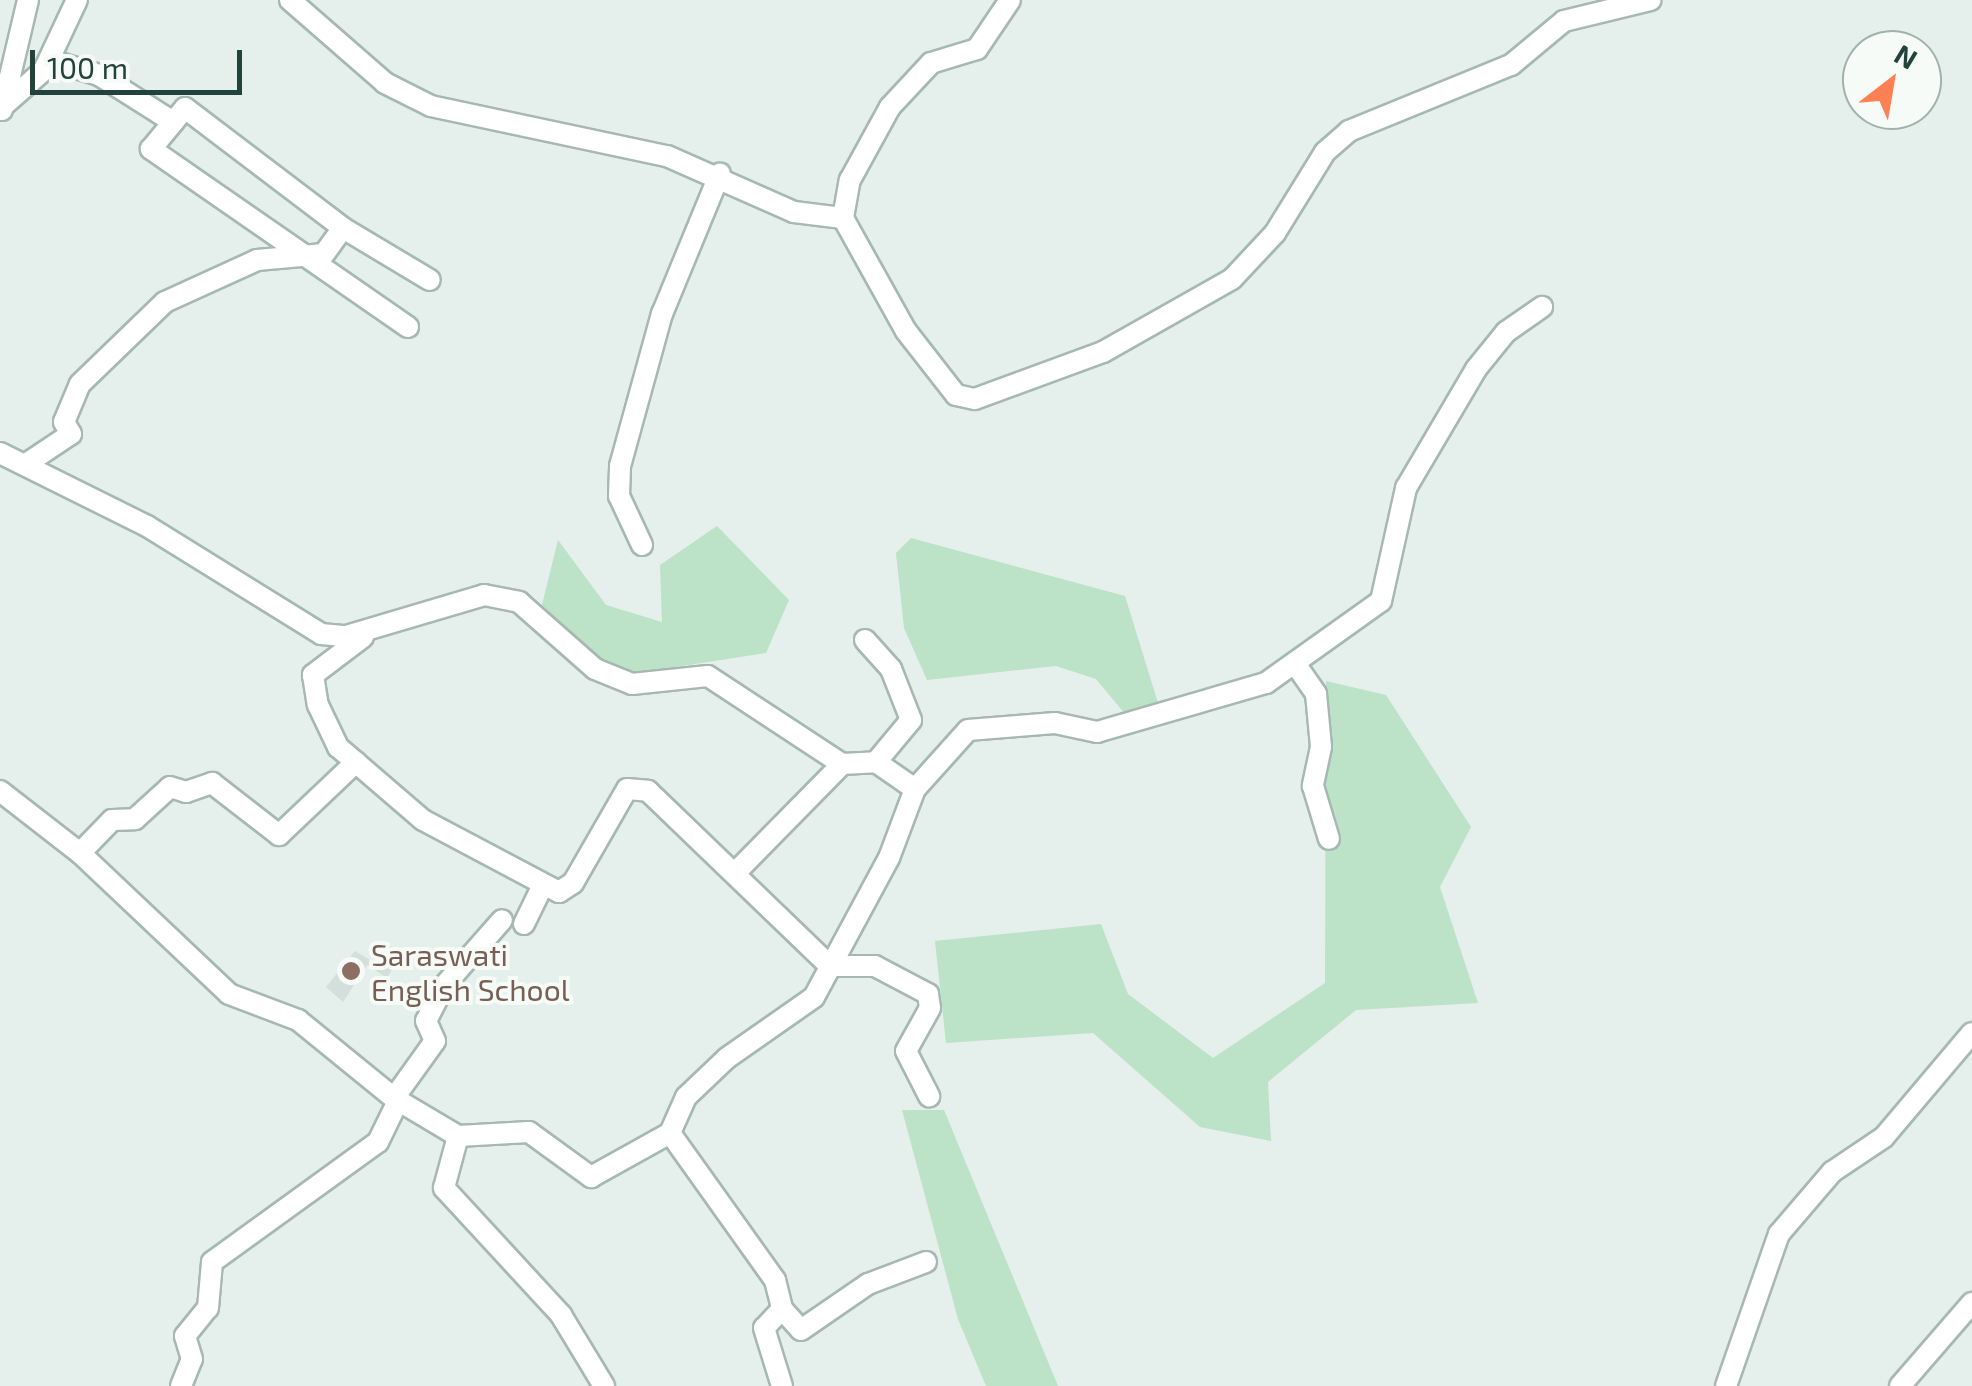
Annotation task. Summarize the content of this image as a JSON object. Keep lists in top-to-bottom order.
{
  "places": ["Saraswati English School"],
  "scale_bar": "100 m",
  "north": "top right"
}
